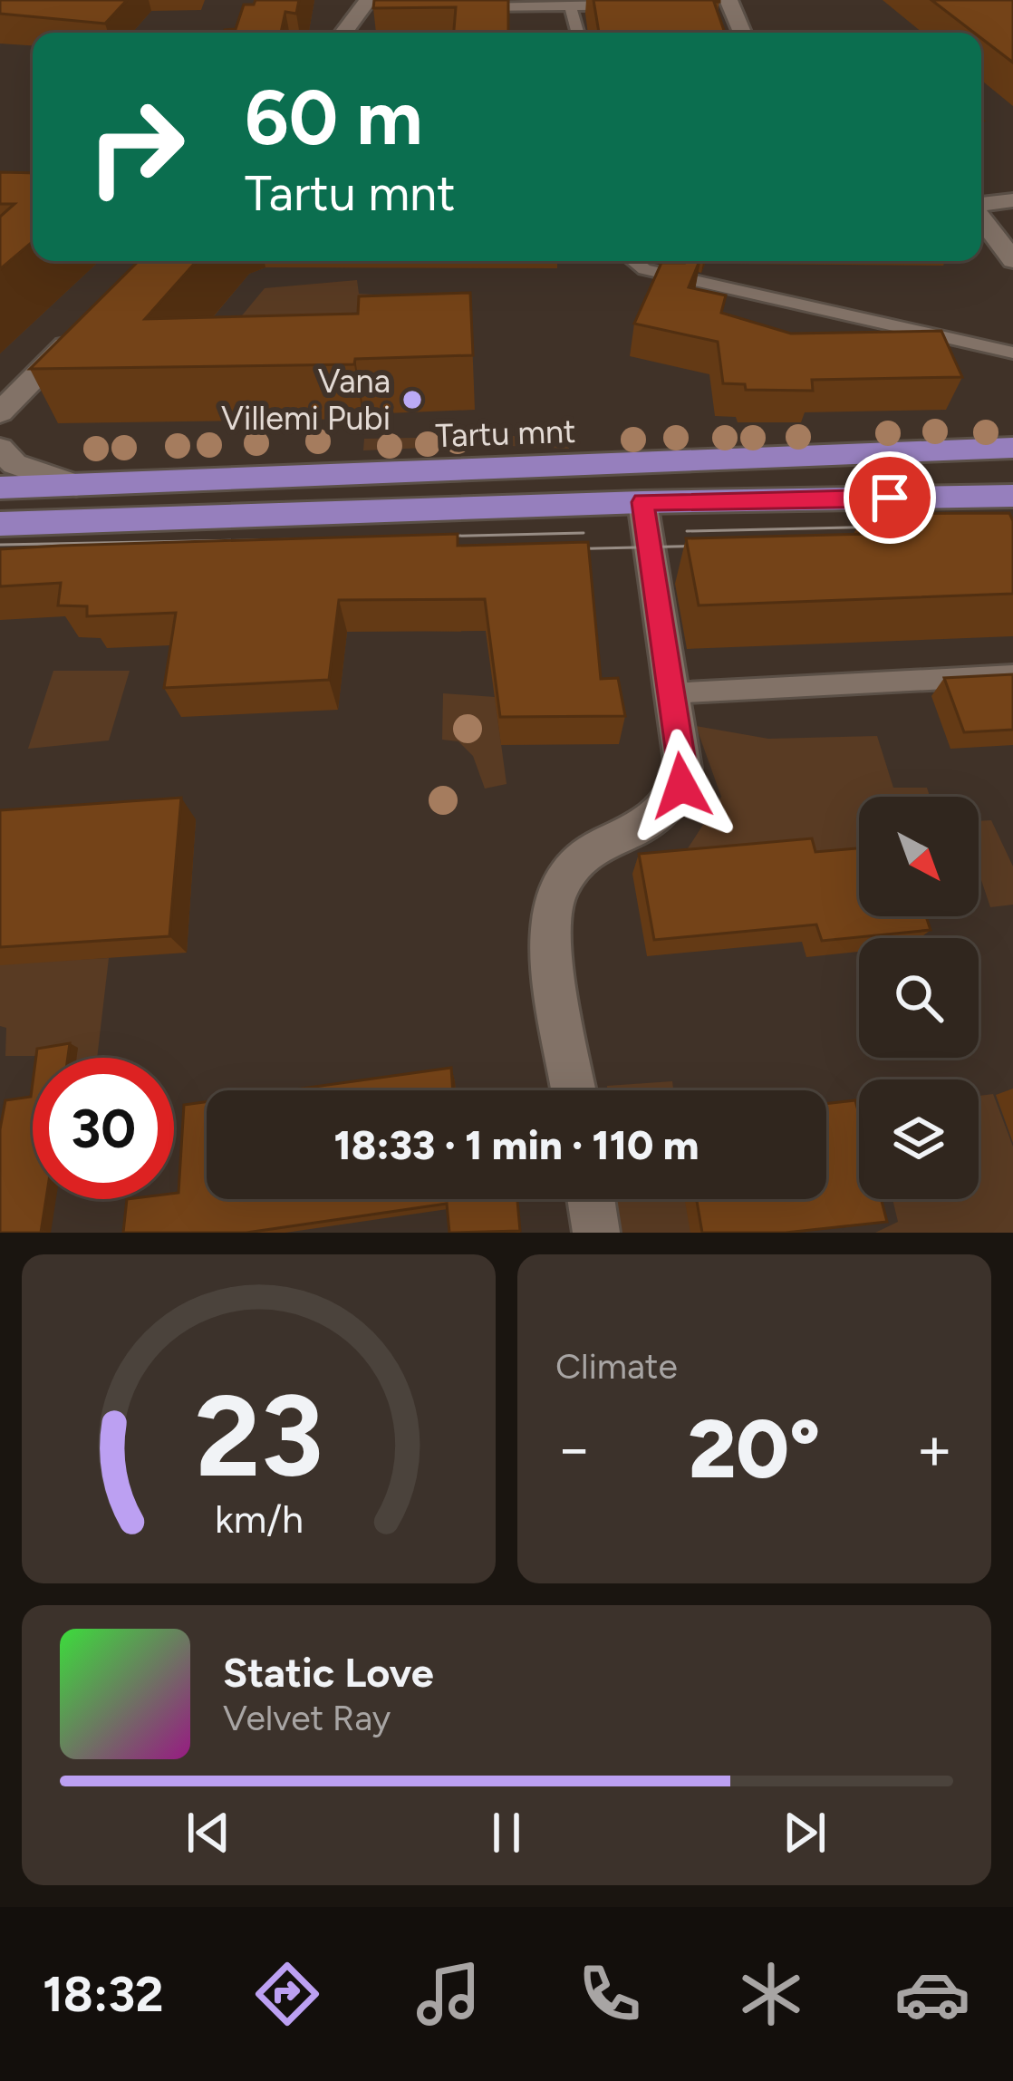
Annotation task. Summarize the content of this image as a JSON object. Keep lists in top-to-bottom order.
{
  "streets": {
    "main road": ["Tartu mnt"]
  },
  "places": ["Vana Villemi Pubi"],
  "north": "bottom right",
  "page": {
    "turn": ["60 m", "Tartu mnt"],
    "limit": "30",
    "trip": "18:33 · 1 min · 110 m",
    "tile": "Climate",
    "heat": ["−", "20°", "+"],
    "song": ["Static Love", "Velvet Ray"],
    "tabs": "18:32",
    "gauge": ["23", "km/h"]
  }
}
